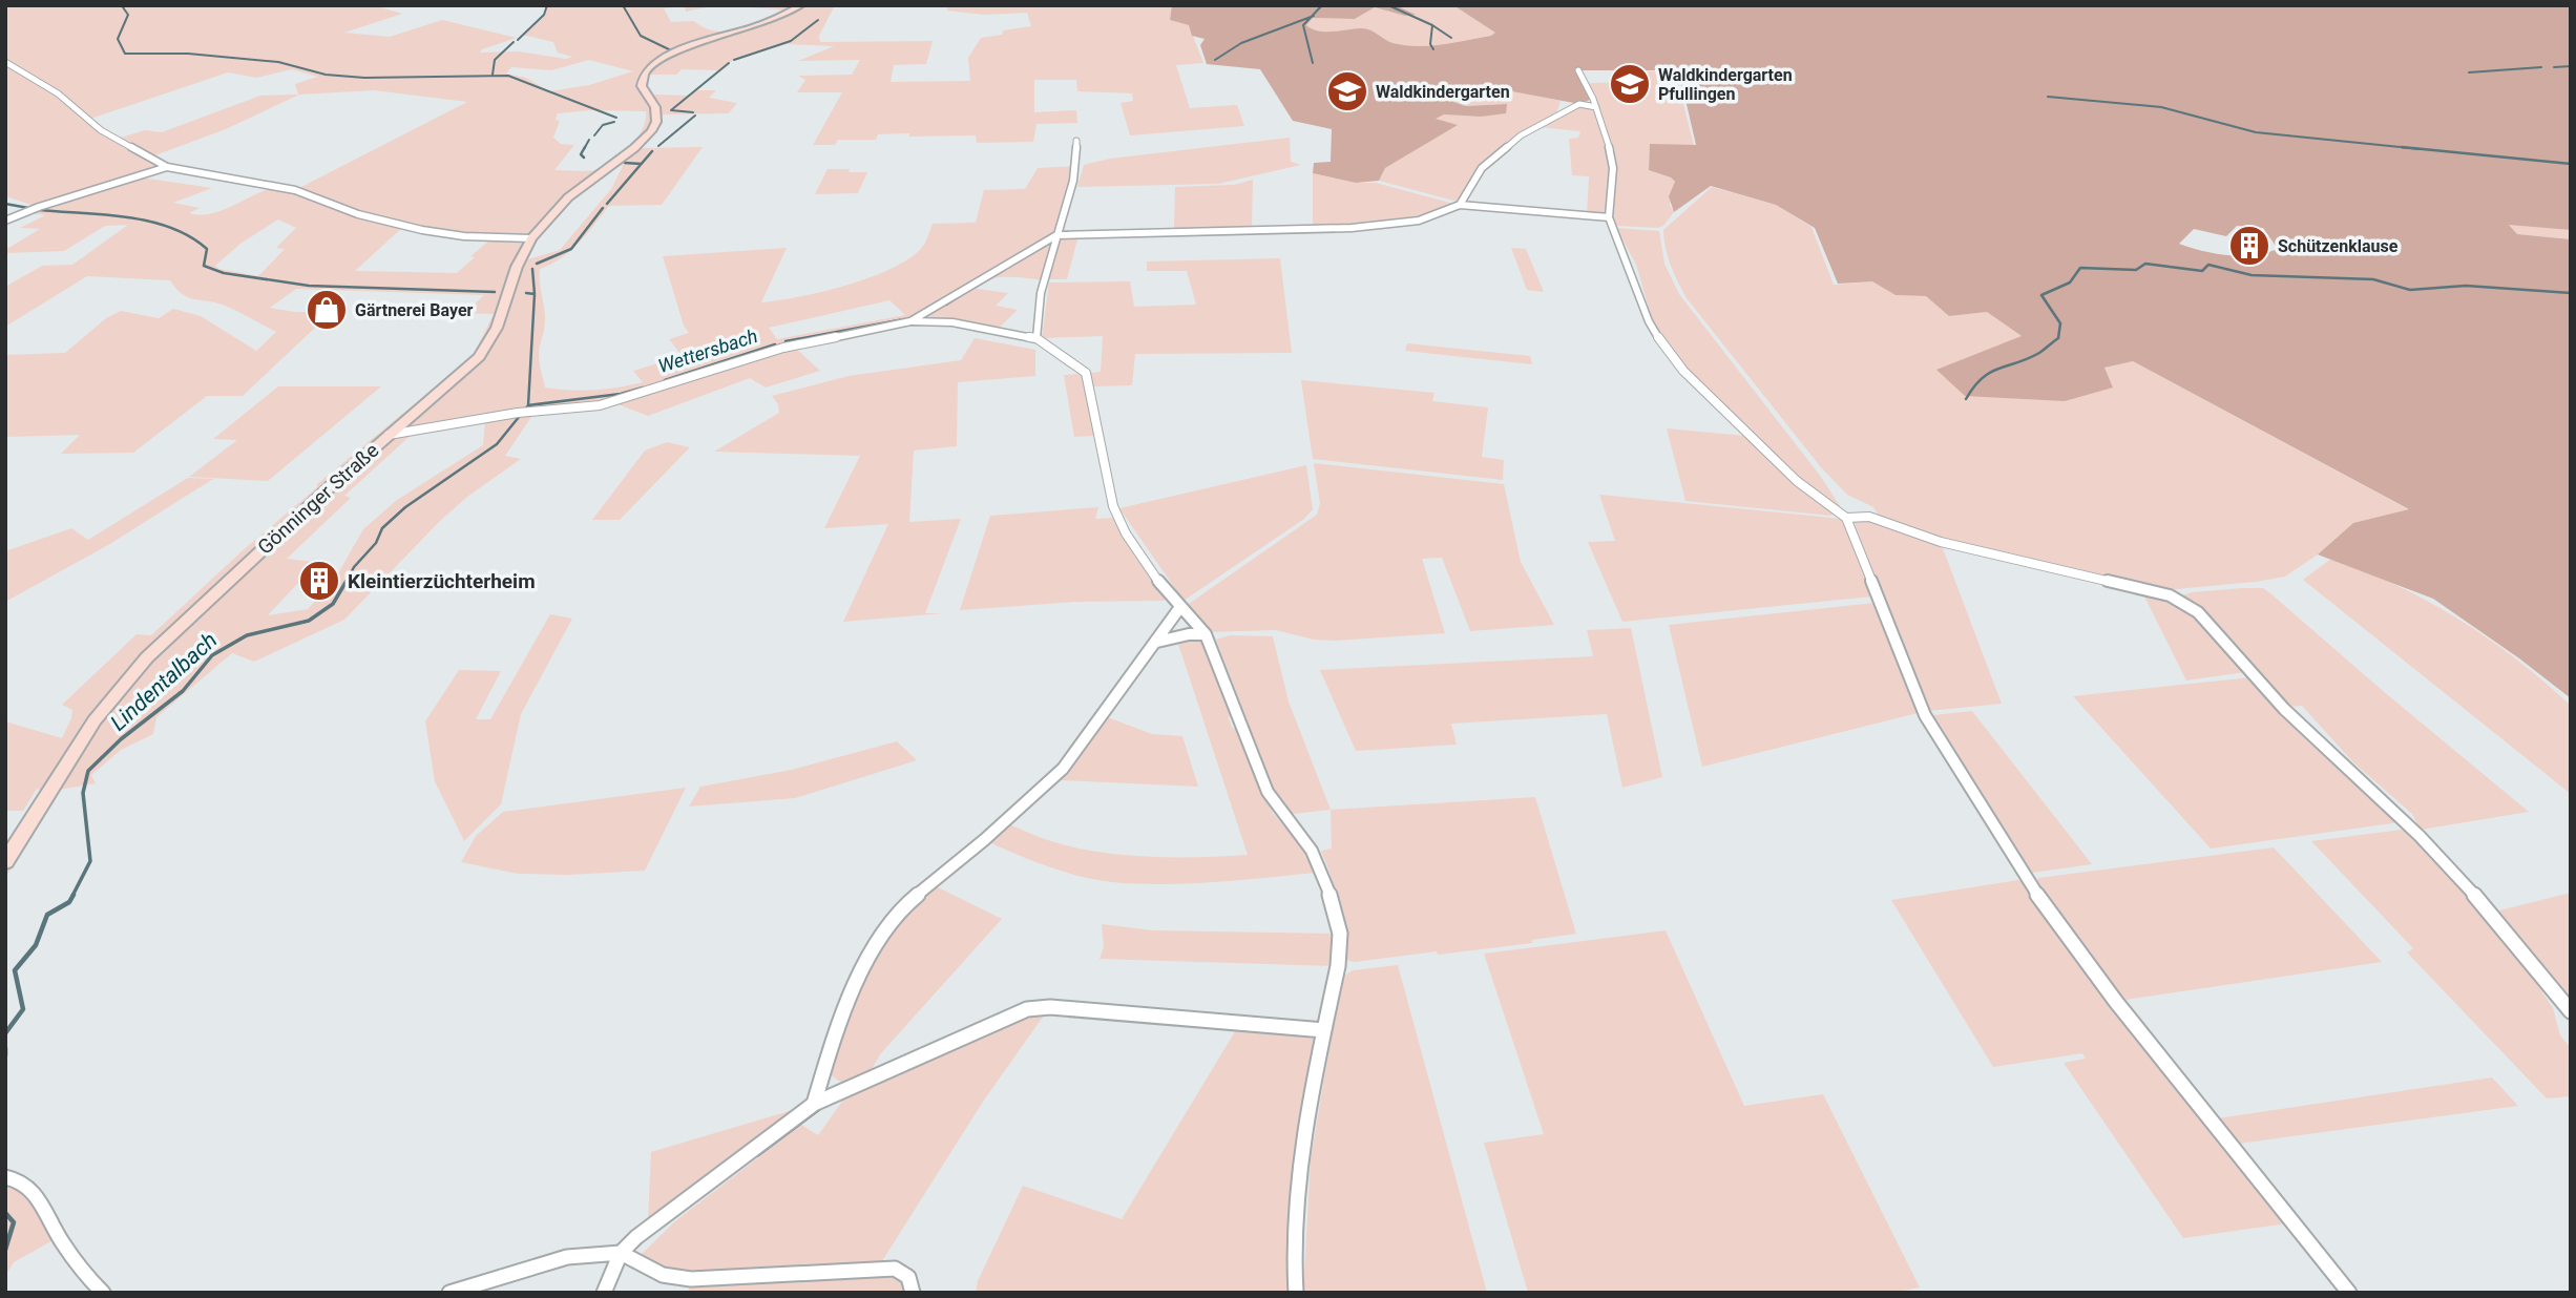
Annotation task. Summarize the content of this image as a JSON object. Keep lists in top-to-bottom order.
{
  "streets": {
    "street": ["Gönninger Straße"]
  },
  "water": ["Wettersbach", "Lindentalbach"],
  "places": {
    "school or university": ["Waldkindergarten Pfullingen", "Waldkindergarten"],
    "building": ["Schützenklause", "Kleintierzüchterheim"],
    "shop": ["Gärtnerei Bayer"]
  }
}
